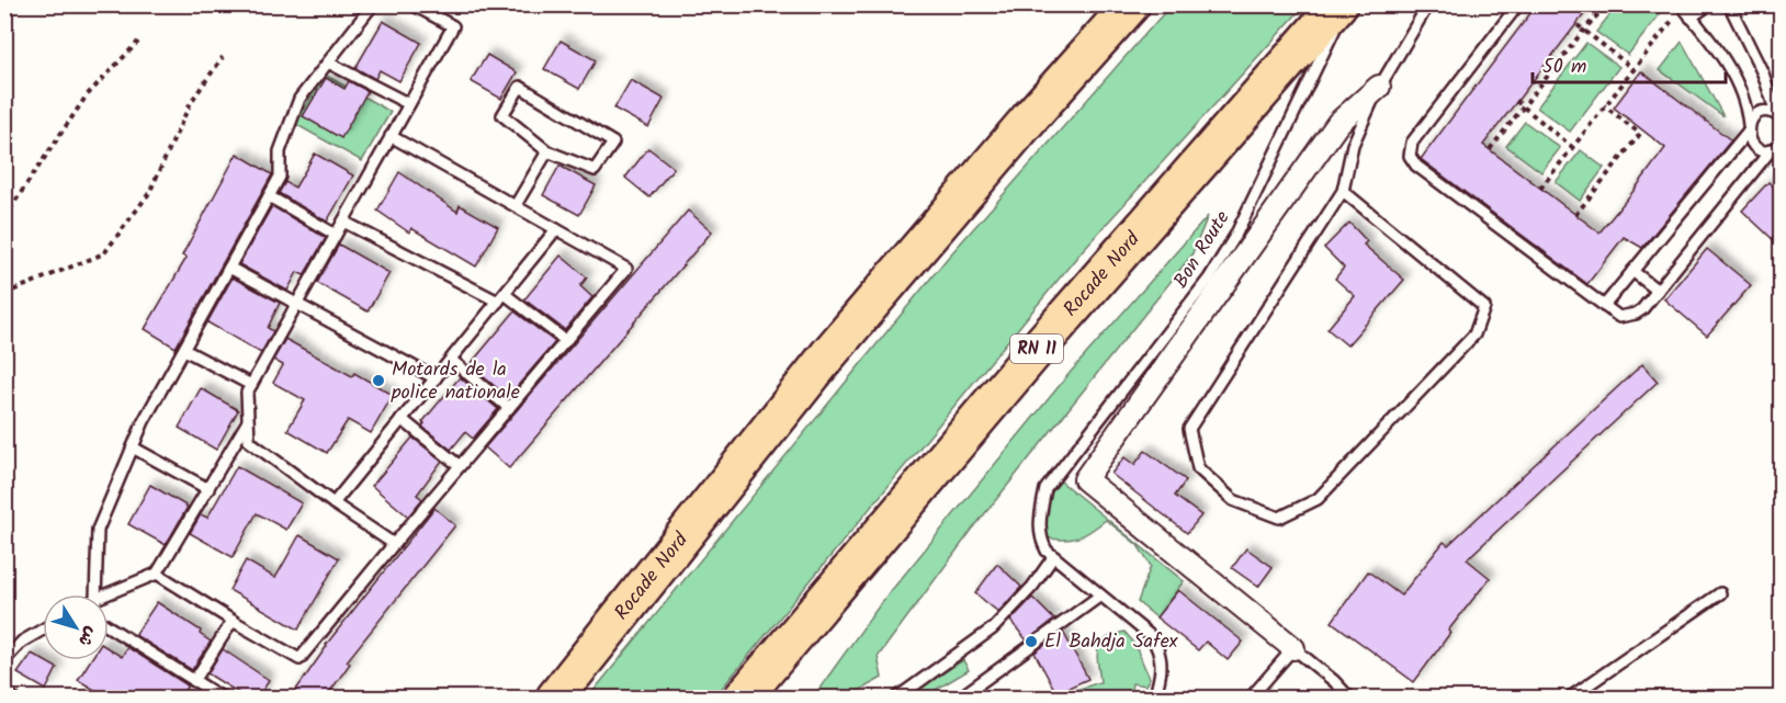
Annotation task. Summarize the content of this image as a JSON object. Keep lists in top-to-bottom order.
{
  "streets": {
    "highway": ["Rocade Nord", "RN 11"],
    "lane": ["Bon Route"]
  },
  "places": ["Motards de la police nationale", "El Bahdja Safex"],
  "scale_bar": "50 m",
  "north": "bottom right"
}
